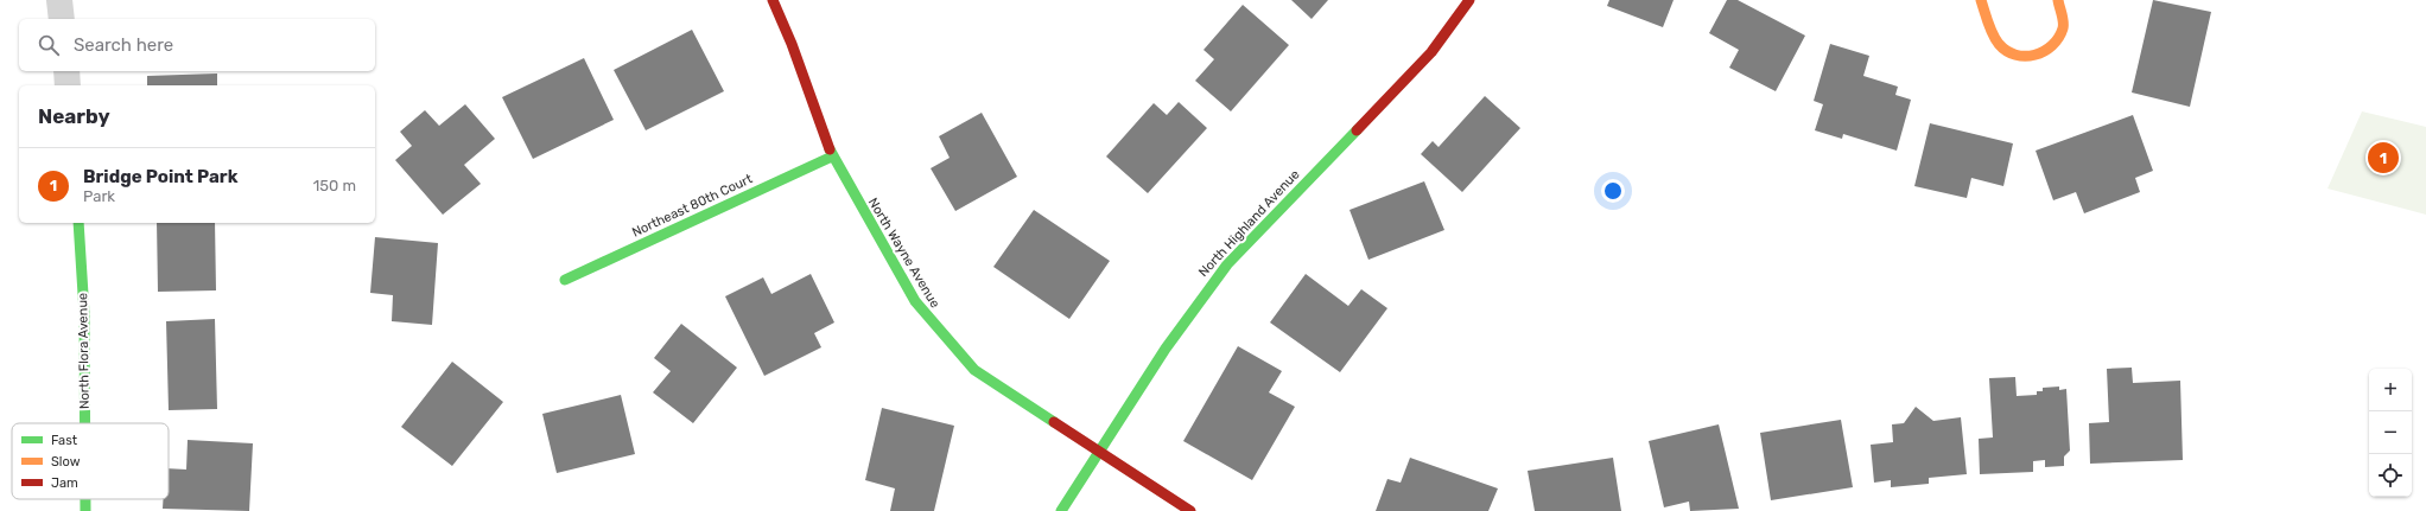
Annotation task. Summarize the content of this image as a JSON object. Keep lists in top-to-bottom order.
{
  "streets": {
    "street": [
      "Northeast 80th Court",
      "North Highland Avenue",
      "North Wayne Avenue",
      "North Flora Avenue"
    ]
  },
  "crossings": [
    ["Northeast 80th Court", "North Wayne Avenue"],
    ["North Highland Avenue", "North Wayne Avenue"]
  ],
  "legend": ["Fast", "Slow", "Jam"],
  "page": {
    "search": "Search here",
    "heading": "Nearby",
    "pins": "1",
    "list": [
      {
        "mark": "1",
        "name": "Bridge Point Park",
        "note": "Park",
        "value": "150 m"
      }
    ],
    "map_buttons": ["+", "−"]
  }
}
